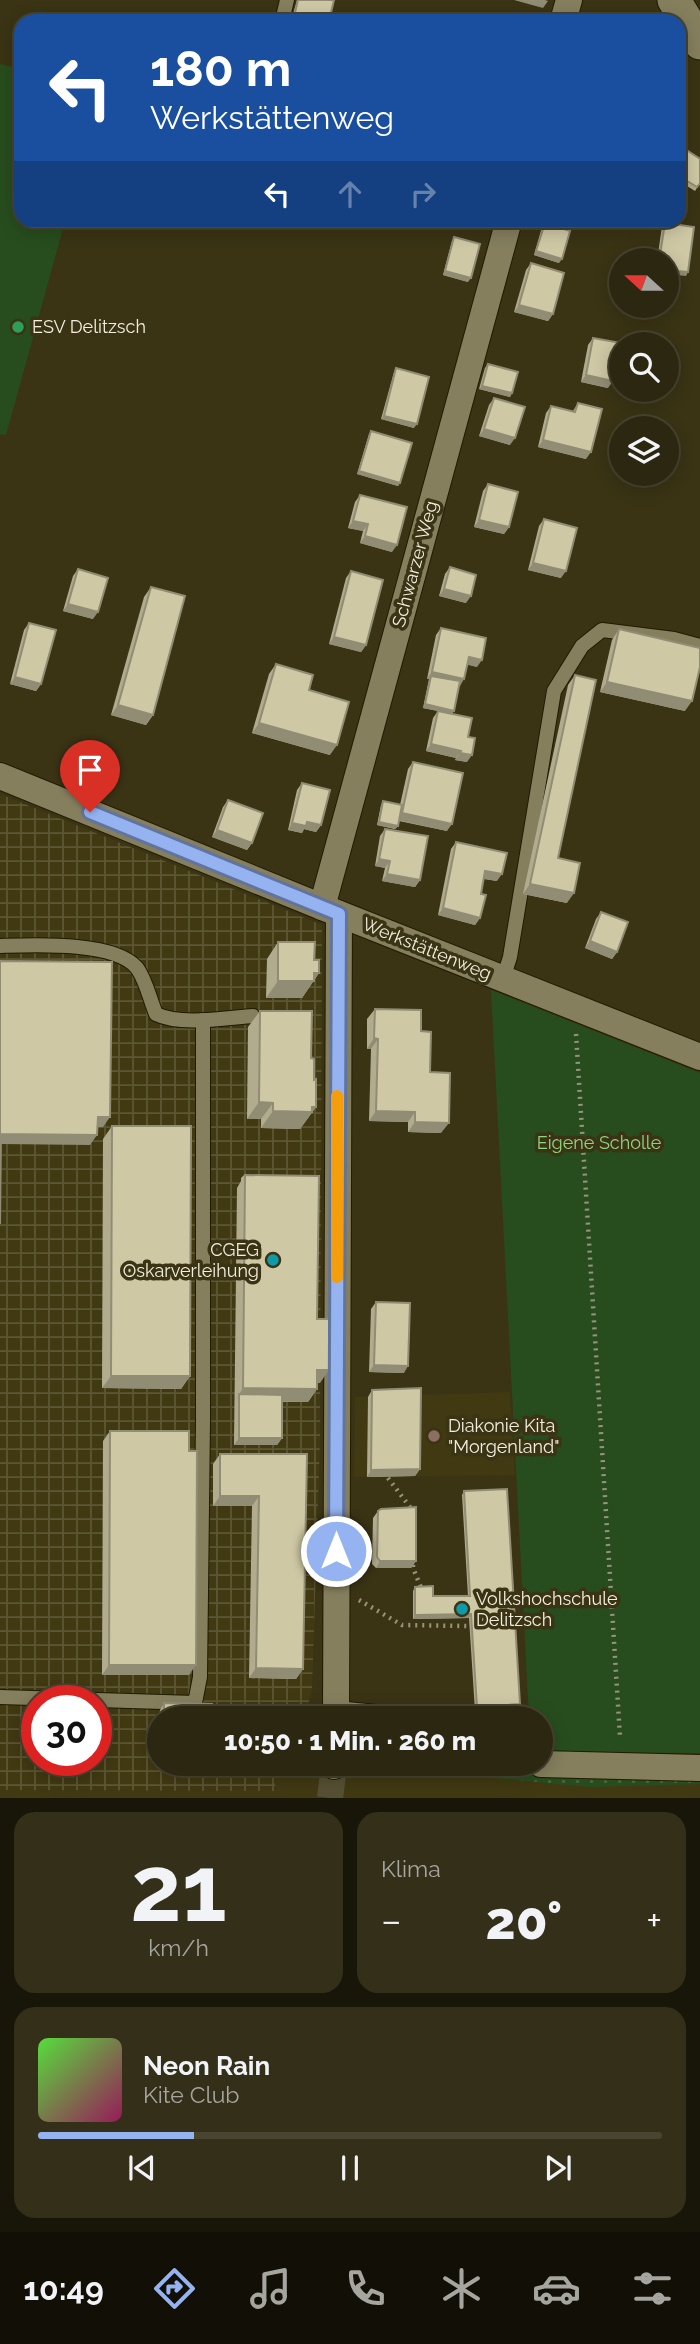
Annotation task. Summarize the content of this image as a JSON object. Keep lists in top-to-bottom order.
{
  "streets": {
    "street": ["Schwarzer Weg", "Werkstättenweg"]
  },
  "crossings": [
    ["Schwarzer Weg", "Werkstättenweg"]
  ],
  "parks": ["Eigene Scholle"],
  "places": [
    "ESV Delitzsch",
    "CGEG Oskarverleihung",
    "Diakonie Kita \"Morgenland\"",
    "Volkshochschule Delitzsch"
  ],
  "north": "left",
  "page": {
    "turn": ["180 m", "Werkstättenweg"],
    "limit": "30",
    "trip": "10:50 · 1 Min. · 260 m",
    "tile": [
      ["21", "km/h"],
      "Klima"
    ],
    "heat": ["−", "20°", "+"],
    "song": ["Neon Rain", "Kite Club"],
    "tabs": "10:49"
  }
}
